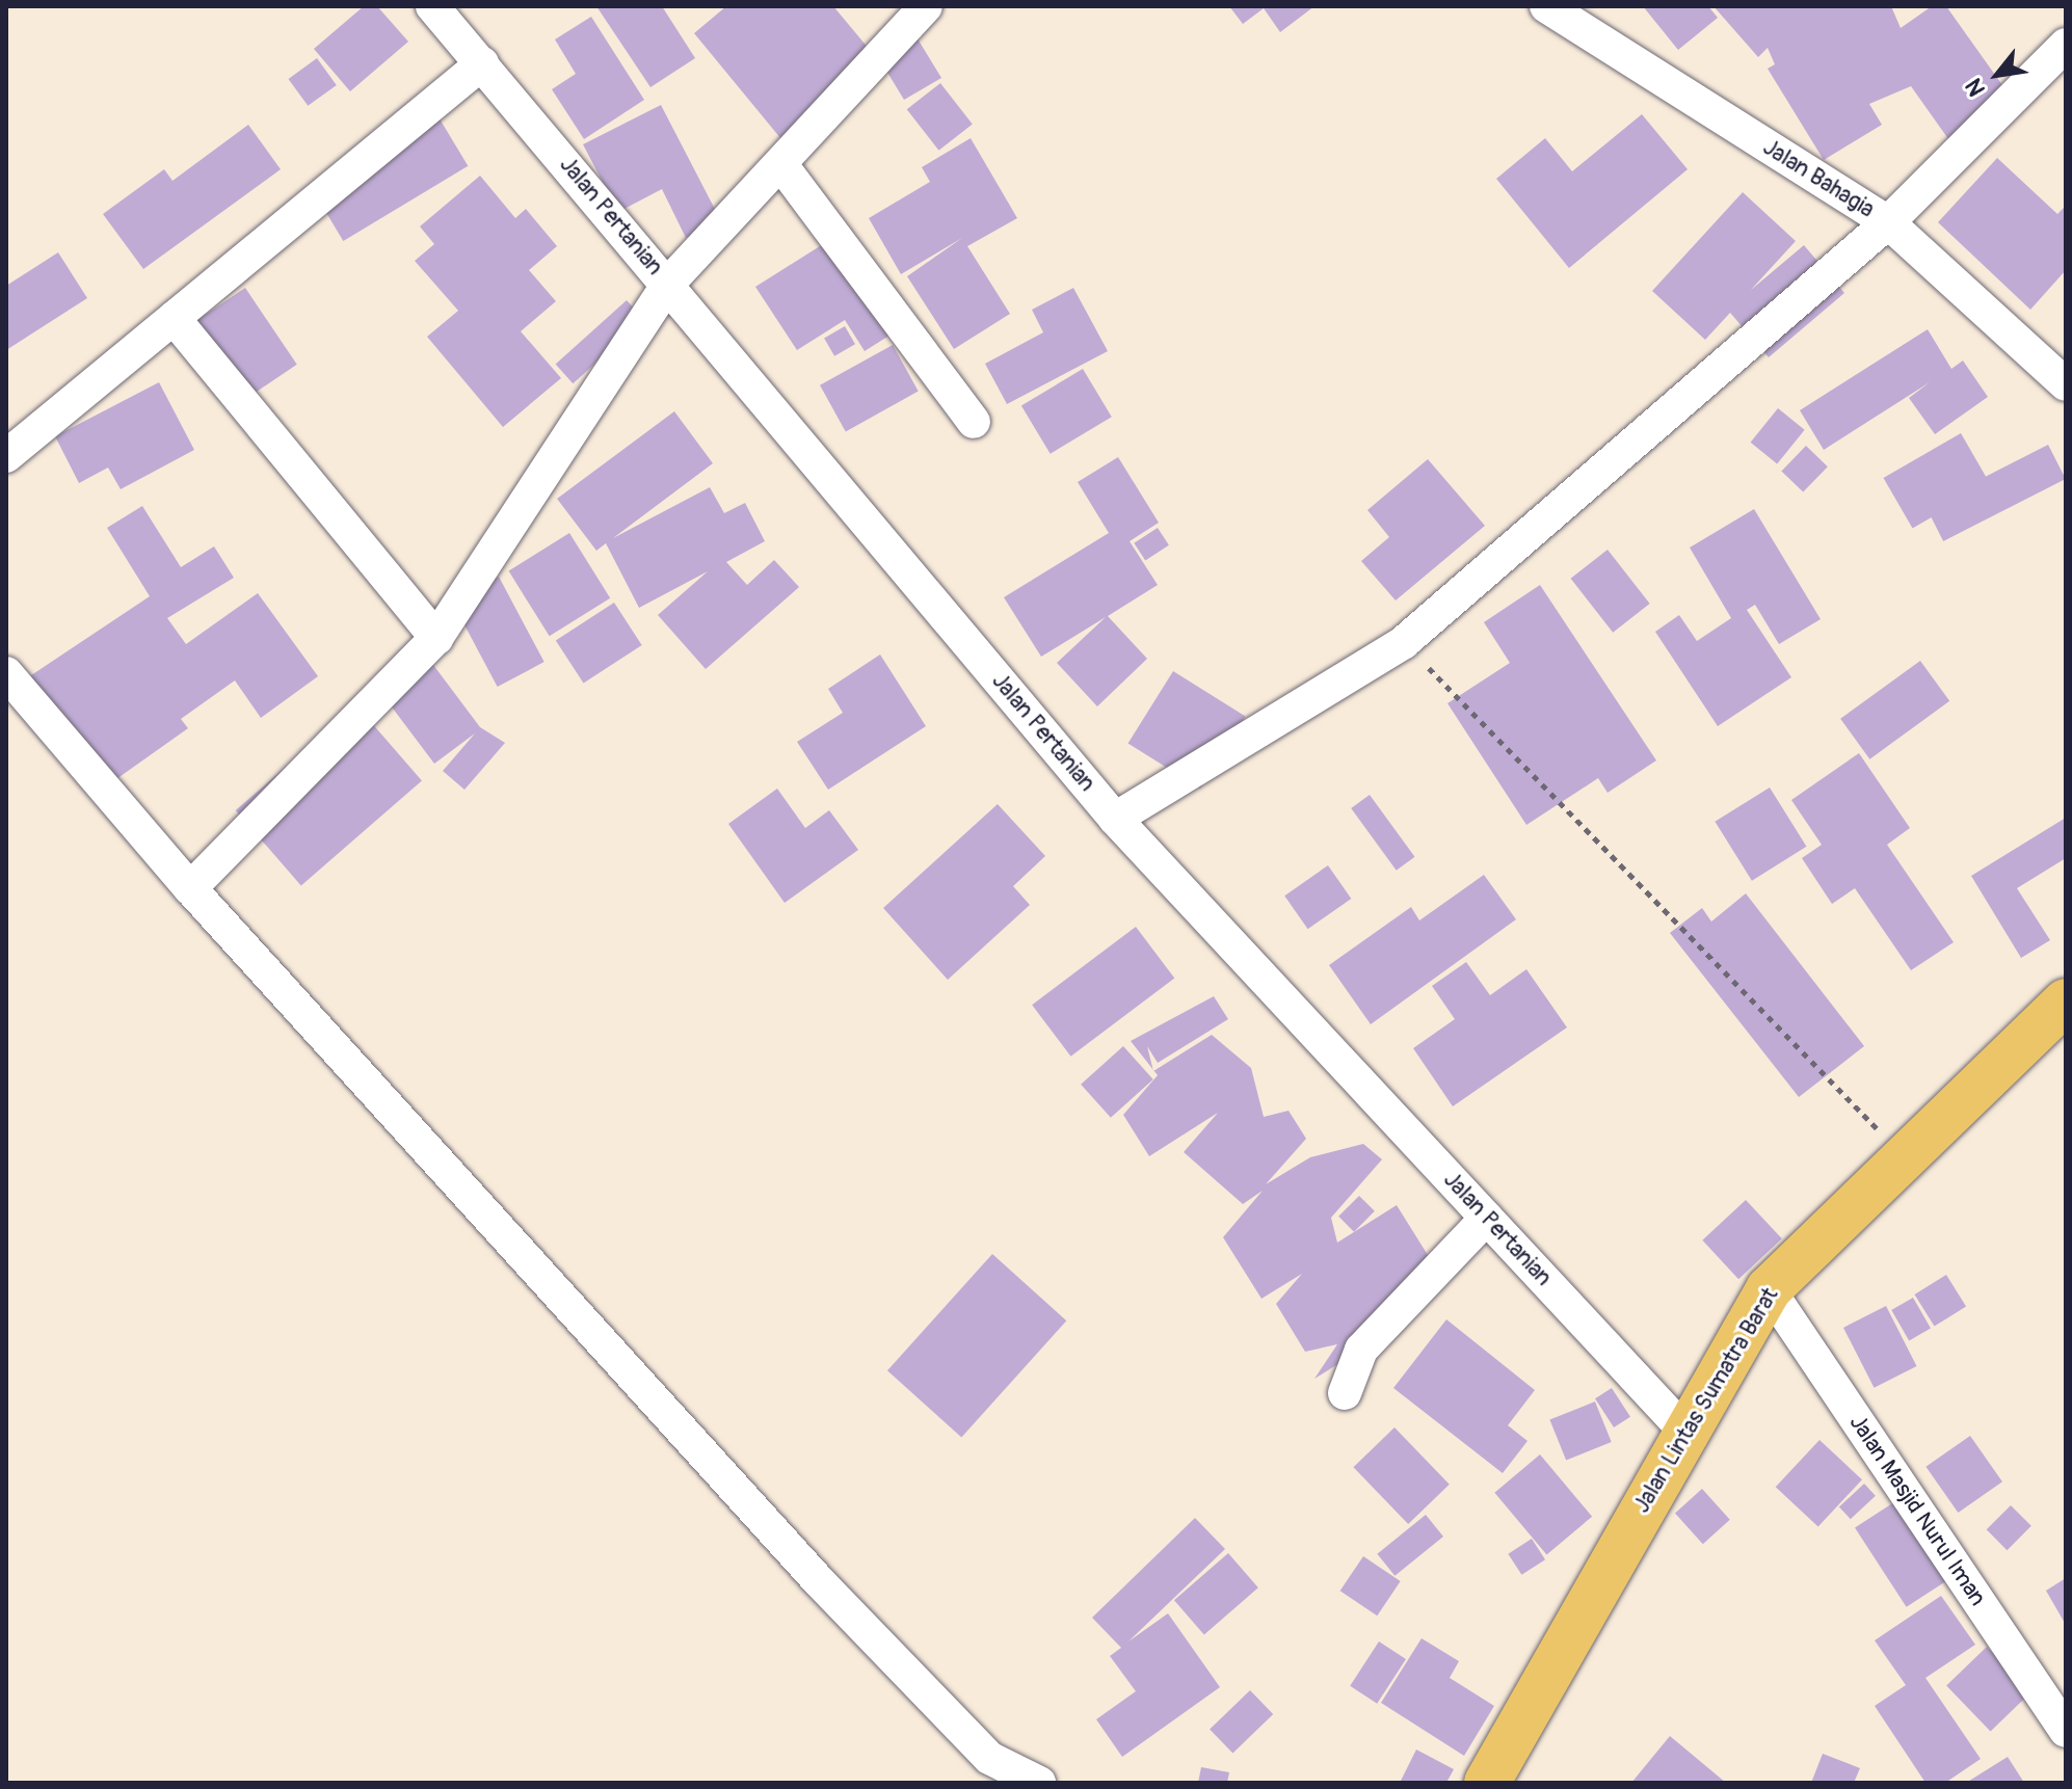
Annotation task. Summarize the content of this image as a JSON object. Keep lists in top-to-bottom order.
{
  "streets": {
    "highway": ["Jalan Lintas Sumatra Barat"],
    "street": ["Jalan Bahagia", "Jalan Pertanian", "Jalan Masjid Nurul Iman"]
  },
  "crossings": [
    ["Jalan Pertanian", "Jalan Lintas Sumatra Barat"],
    ["Jalan Lintas Sumatra Barat", "Jalan Masjid Nurul Iman"]
  ],
  "north": "bottom left"
}
